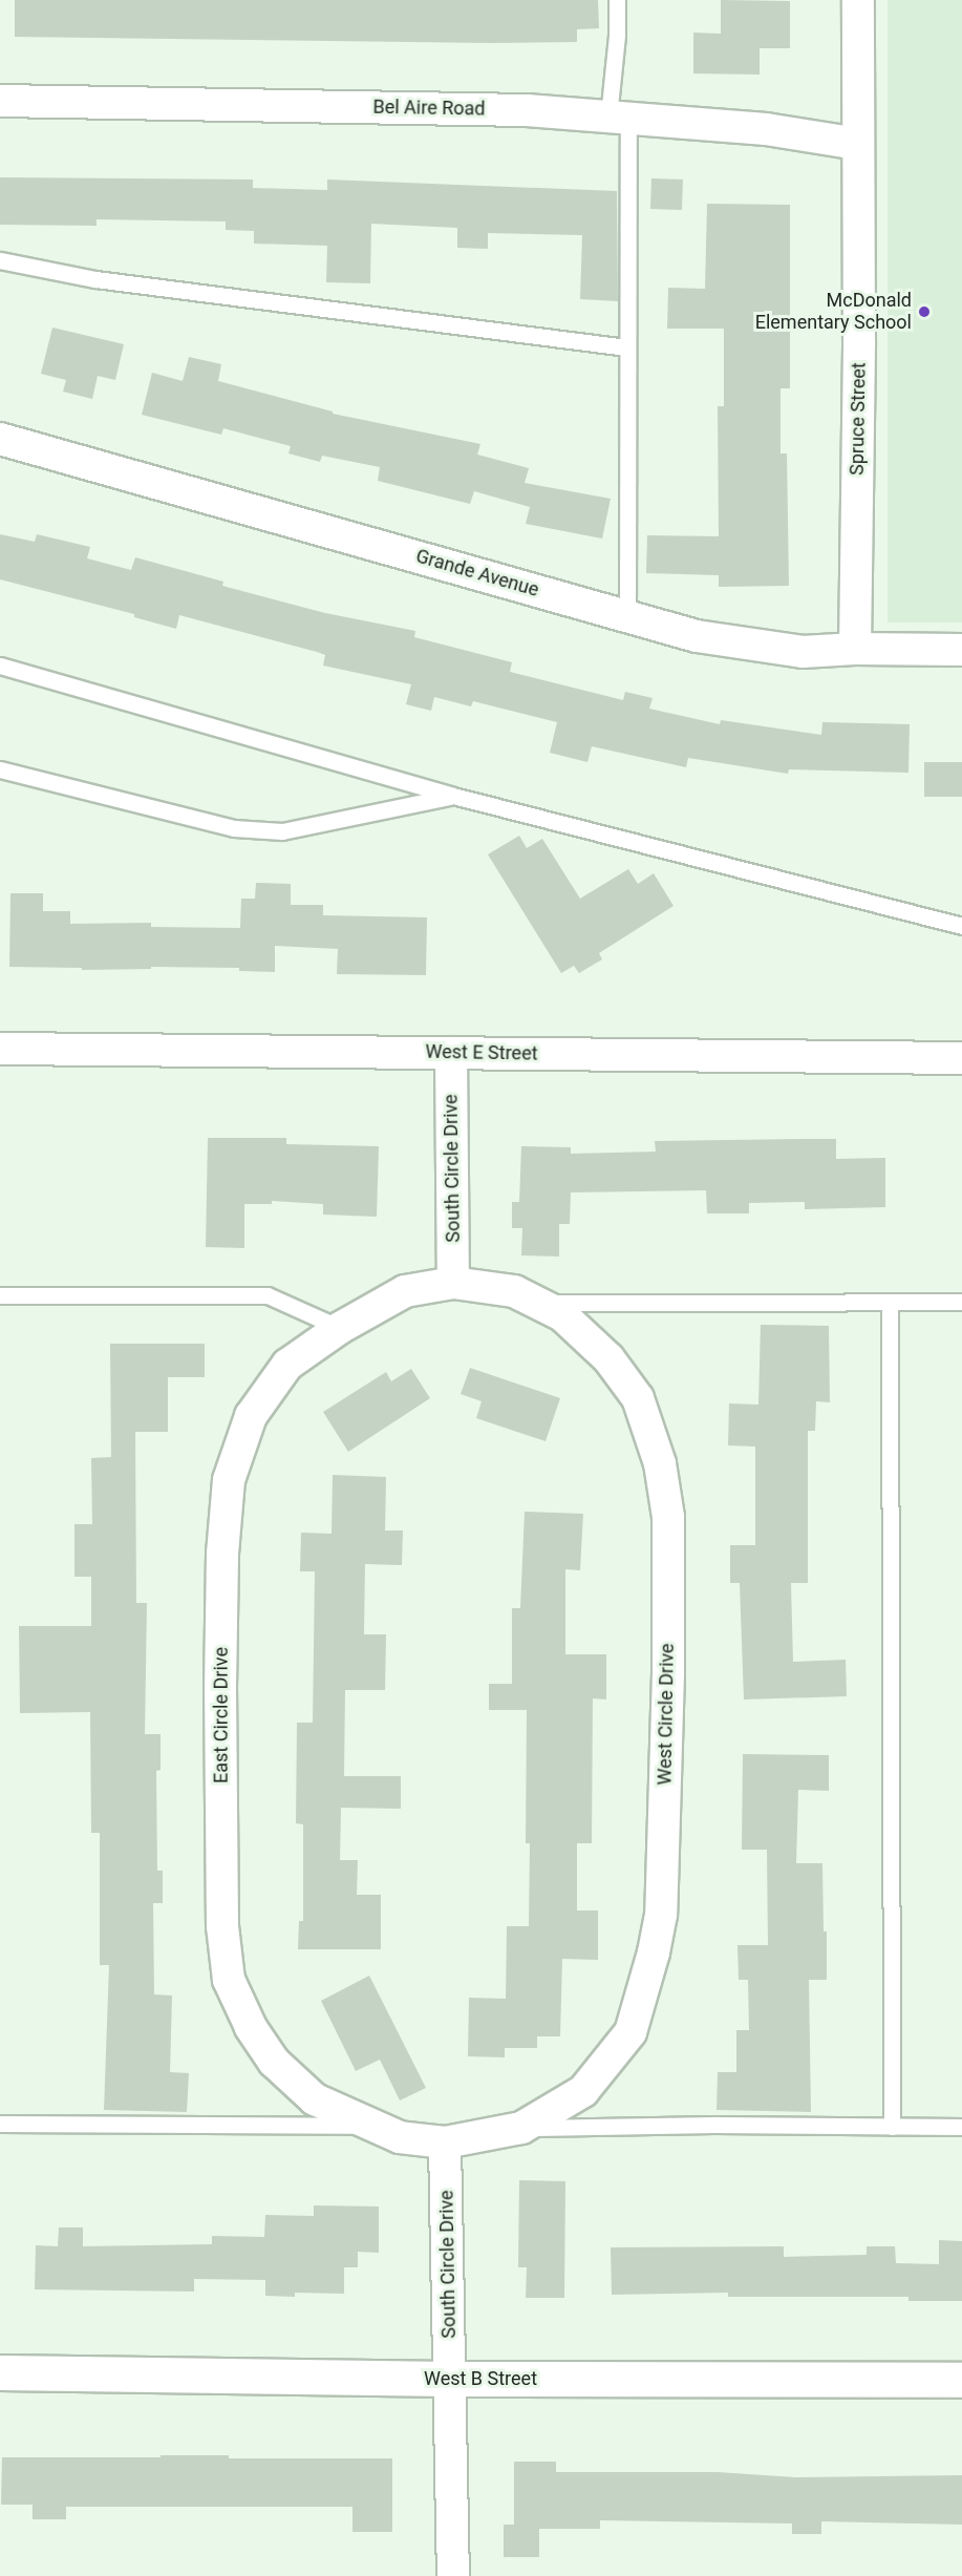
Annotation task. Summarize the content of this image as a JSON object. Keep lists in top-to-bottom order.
{
  "streets": {
    "street": [
      "Bel Aire Road",
      "Spruce Street",
      "Grande Avenue",
      "West E Street",
      "South Circle Drive",
      "West Circle Drive",
      "East Circle Drive",
      "West B Street"
    ]
  },
  "crossings": [
    ["Bel Aire Road", "Spruce Street"],
    ["Spruce Street", "Grande Avenue"],
    ["West E Street", "South Circle Drive"],
    ["South Circle Drive", "West Circle Drive"],
    ["South Circle Drive", "East Circle Drive"],
    ["South Circle Drive", "West B Street"],
    ["West Circle Drive", "East Circle Drive"]
  ],
  "places": ["McDonald Elementary School"]
}
